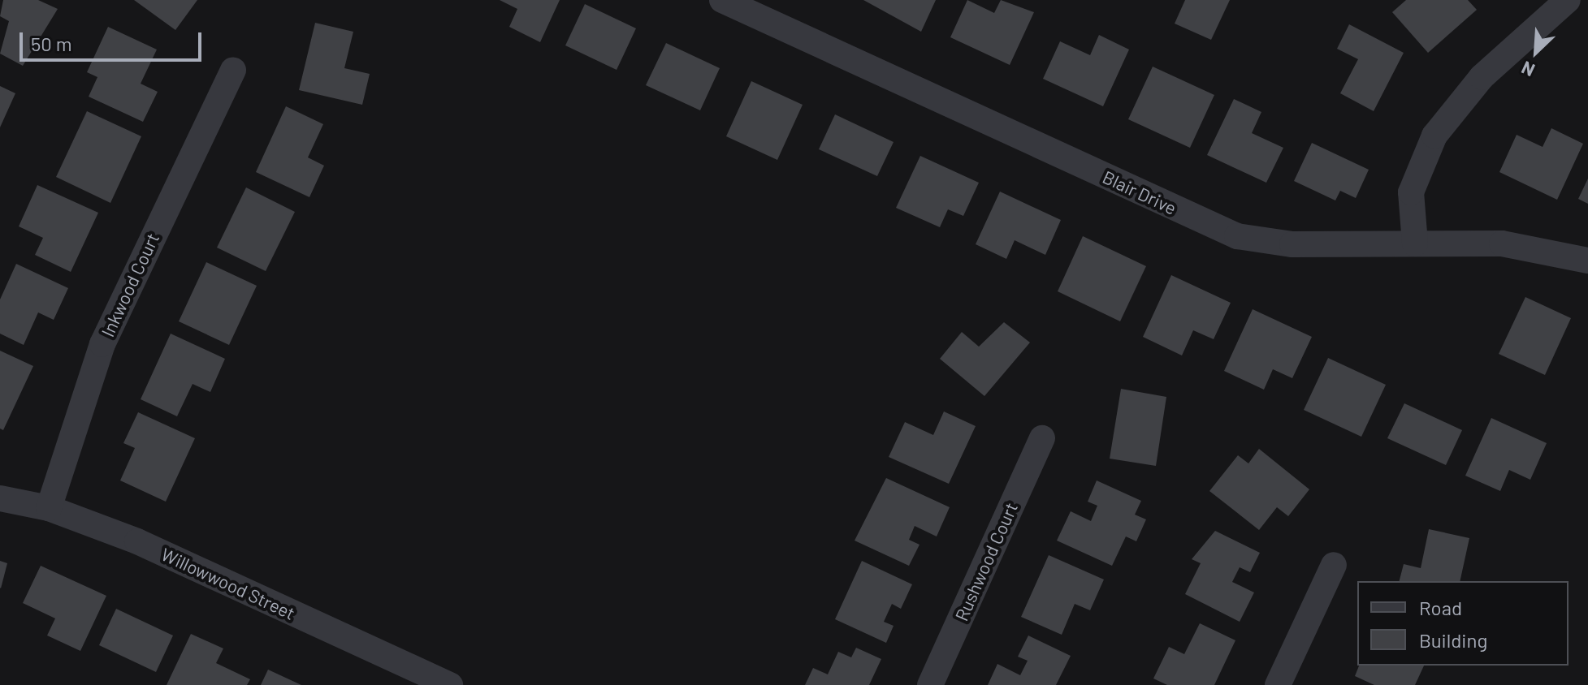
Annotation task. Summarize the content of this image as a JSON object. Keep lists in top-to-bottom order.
{
  "streets": {
    "street": [
      "Blair Drive",
      "Inkwood Court",
      "Rushwood Court",
      "Willowwood Street"
    ]
  },
  "crossings": [
    ["Inkwood Court", "Willowwood Street"]
  ],
  "legend": ["Road", "Building"],
  "scale_bar": "50 m",
  "north": "bottom left"
}
